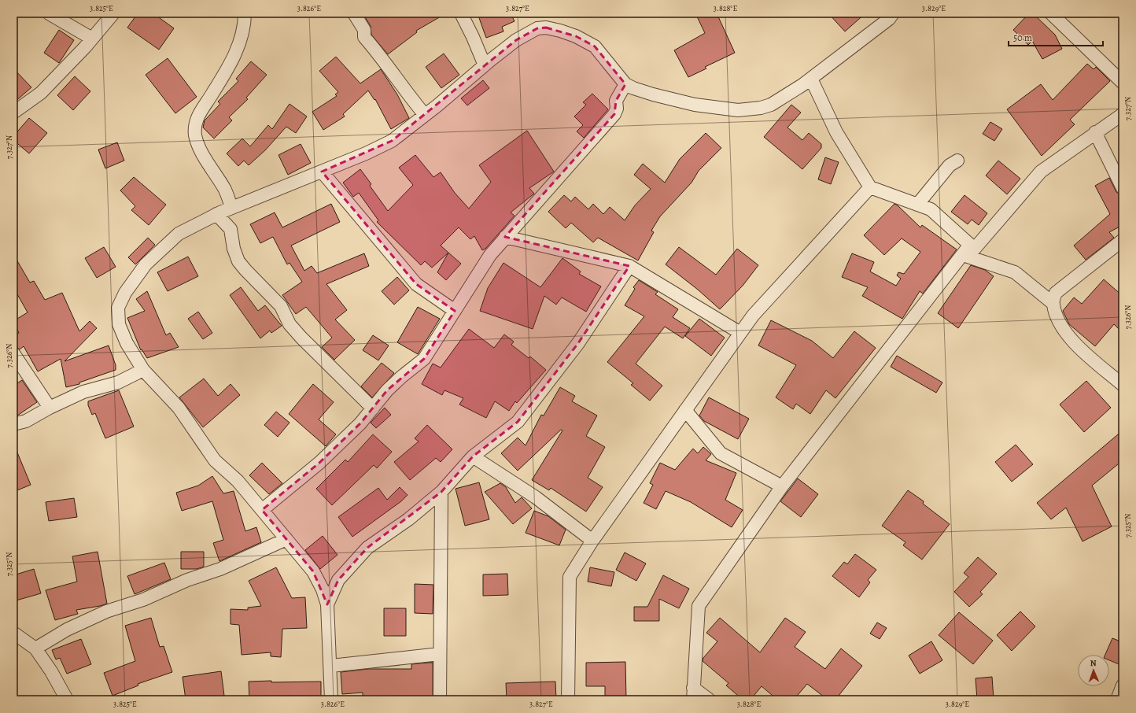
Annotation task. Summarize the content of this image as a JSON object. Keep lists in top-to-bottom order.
{
  "scale_bar": "50 m",
  "north": "top",
  "coordinates": [
    "3.825°E",
    "3.826°E",
    "3.827°E",
    "3.828°E",
    "3.829°E",
    "7.327°N",
    "7.326°N",
    "7.325°N"
  ]
}
